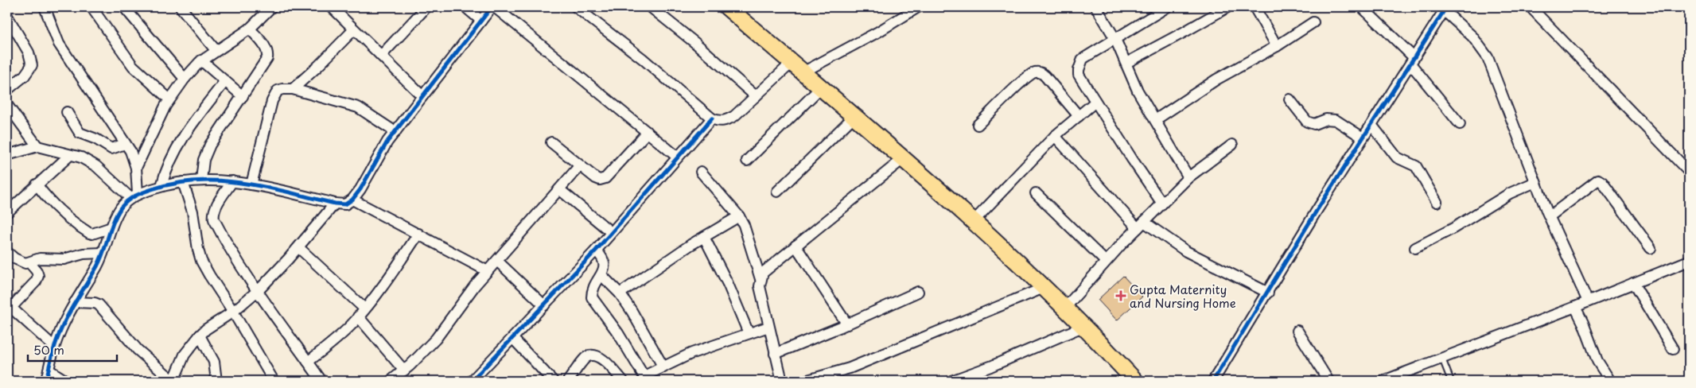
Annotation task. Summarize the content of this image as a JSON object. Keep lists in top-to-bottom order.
{
  "places": {
    "health": ["Gupta Maternity and Nursing Home"]
  },
  "scale_bar": "50 m"
}
